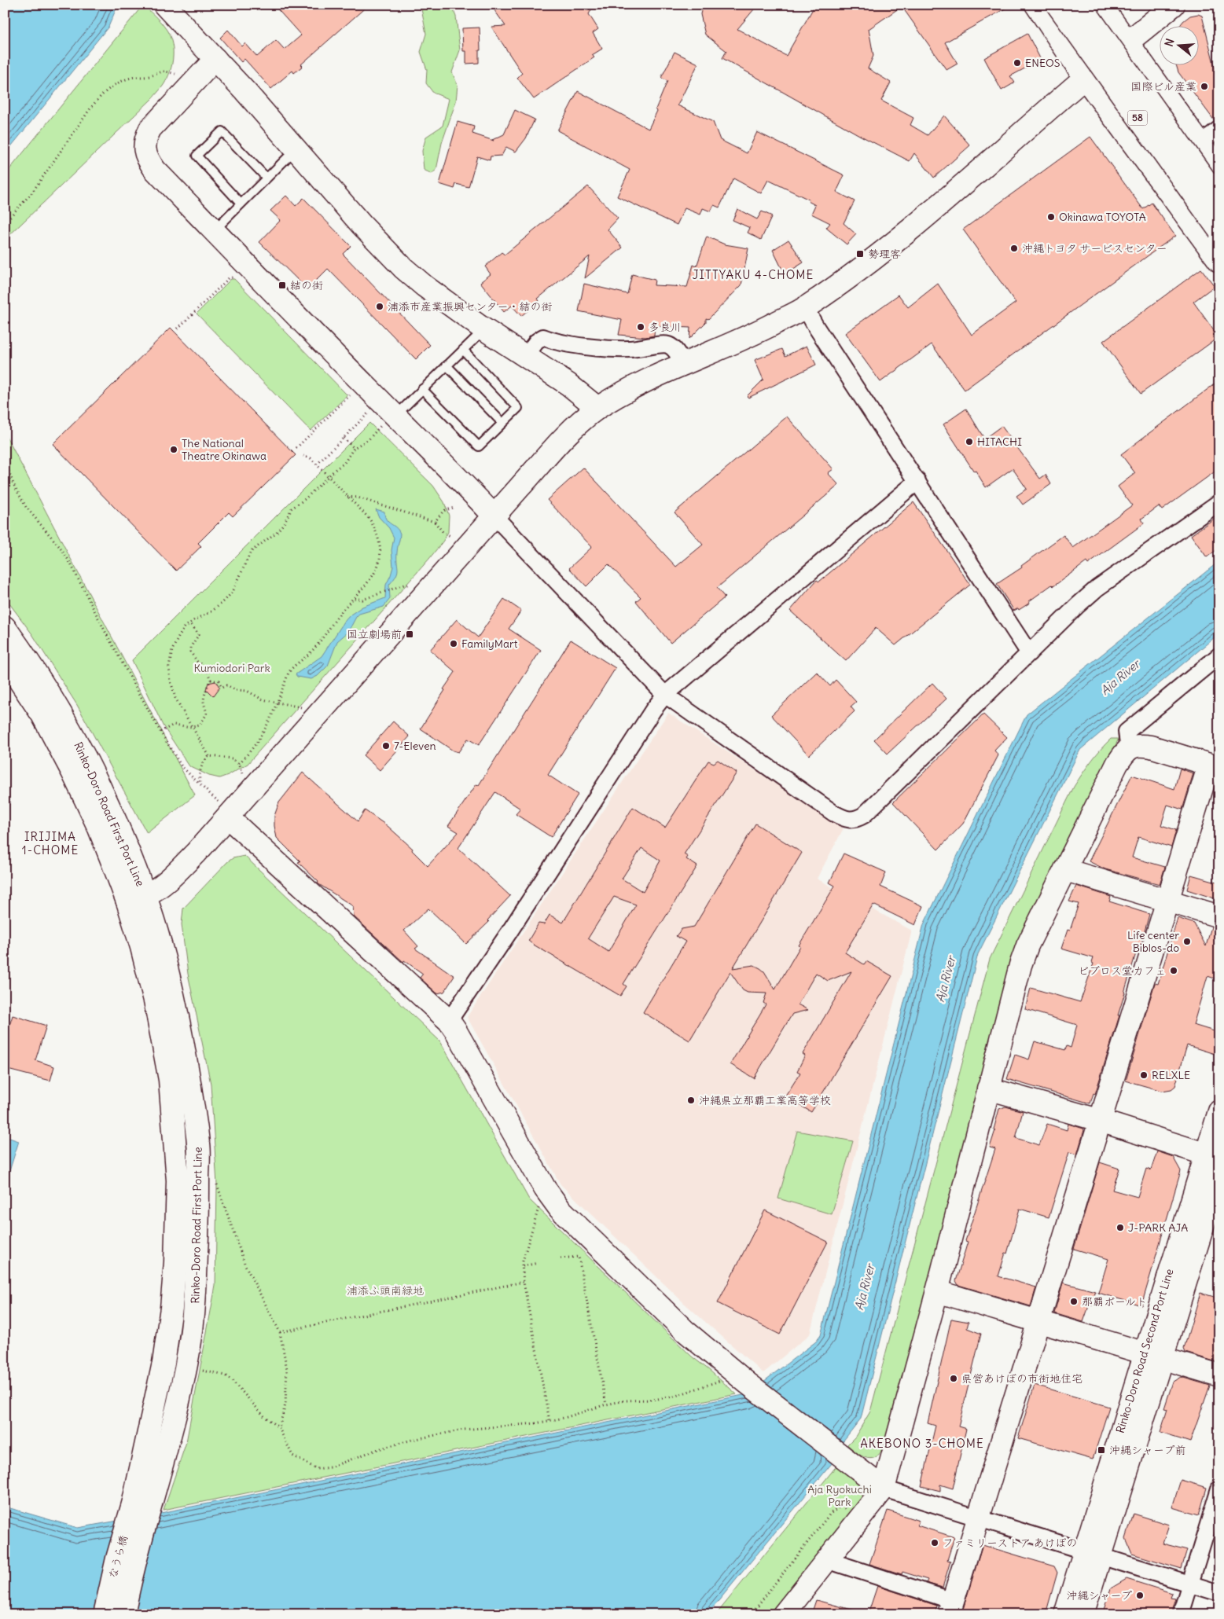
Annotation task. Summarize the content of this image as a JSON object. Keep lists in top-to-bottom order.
{
  "streets": {
    "main road": [
      "58",
      "Rinko-Doro Road First Port Line",
      "Rinko-Doro Road Second Port Line",
      "なうら橋"
    ]
  },
  "crossings": [
    ["Rinko-Doro Road First Port Line", "なうら橋"]
  ],
  "districts": ["JITTYAKU 4-CHOME", "IRIJIMA 1-CHOME", "AKEBONO 3-CHOME"],
  "water": ["Aja River"],
  "parks": ["Kumiodori Park", "浦添ふ頭南緑地", "Aja Ryokuchi Park"],
  "places": {
    "other": [
      "ENEOS",
      "国際ビル産業",
      "Okinawa TOYOTA",
      "沖縄トヨタ サービスセンター",
      "浦添市産業振興センター・結の街",
      "多良川",
      "HITACHI",
      "The National Theatre Okinawa",
      "FamilyMart",
      "7-Eleven",
      "Life center Biblos-do",
      "ビブロス堂カフェ",
      "RELXLE",
      "沖縄県立那覇工業高等学校",
      "J-PARK AJA",
      "那覇ボールト",
      "県営あけぼの市街地住宅",
      "ファミリーストア あけぼの",
      "沖縄シャープ"
    ],
    "transit": [
      "勢理客",
      "結の街",
      "国立劇場前",
      "沖縄シャープ前"
    ]
  },
  "north": "left"
}
